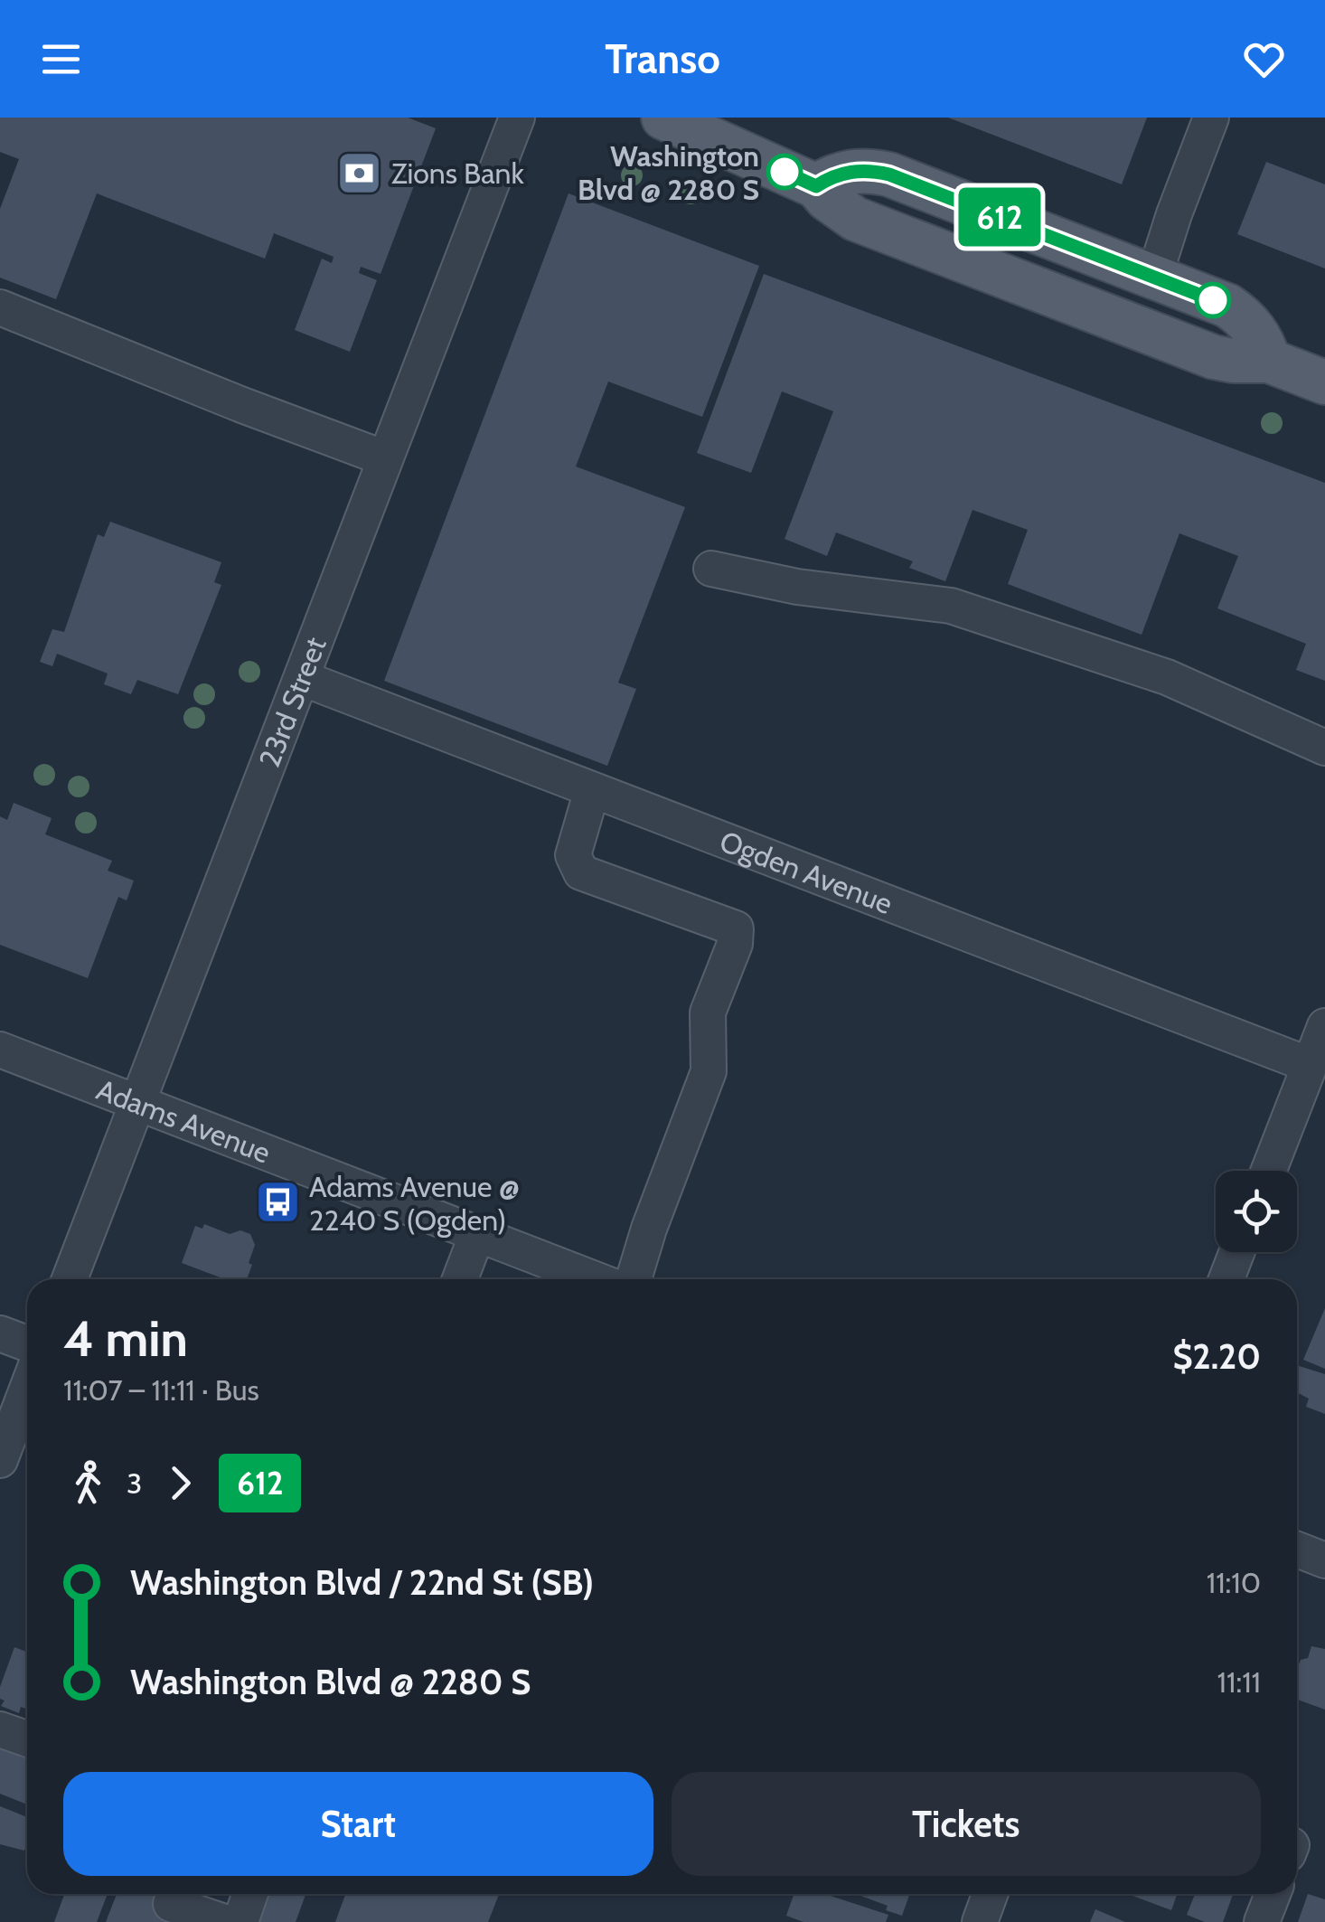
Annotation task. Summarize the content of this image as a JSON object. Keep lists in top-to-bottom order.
{
  "streets": {
    "street": ["23rd Street", "Ogden Avenue", "Adams Avenue"]
  },
  "crossings": [
    ["23rd Street", "Ogden Avenue"],
    ["23rd Street", "Adams Avenue"]
  ],
  "places": {
    "other": ["Washington Blvd @ 2280 S"],
    "bank": ["Zions Bank"],
    "bus stop": ["Adams Avenue @ 2240 S (Ogden)"]
  },
  "lines": ["bus line 612"],
  "page": {
    "header": "Transo",
    "on_map": "612",
    "heading": ["4 min", "11:07 – 11:11 · Bus", "$2.20"],
    "legs": ["3", "612"],
    "list": [
      {
        "name": "Washington Blvd / 22nd St (SB)",
        "value": "11:10"
      },
      {
        "name": "Washington Blvd @ 2280 S",
        "value": "11:11"
      }
    ],
    "buttons": ["Start", "Tickets"]
  }
}
